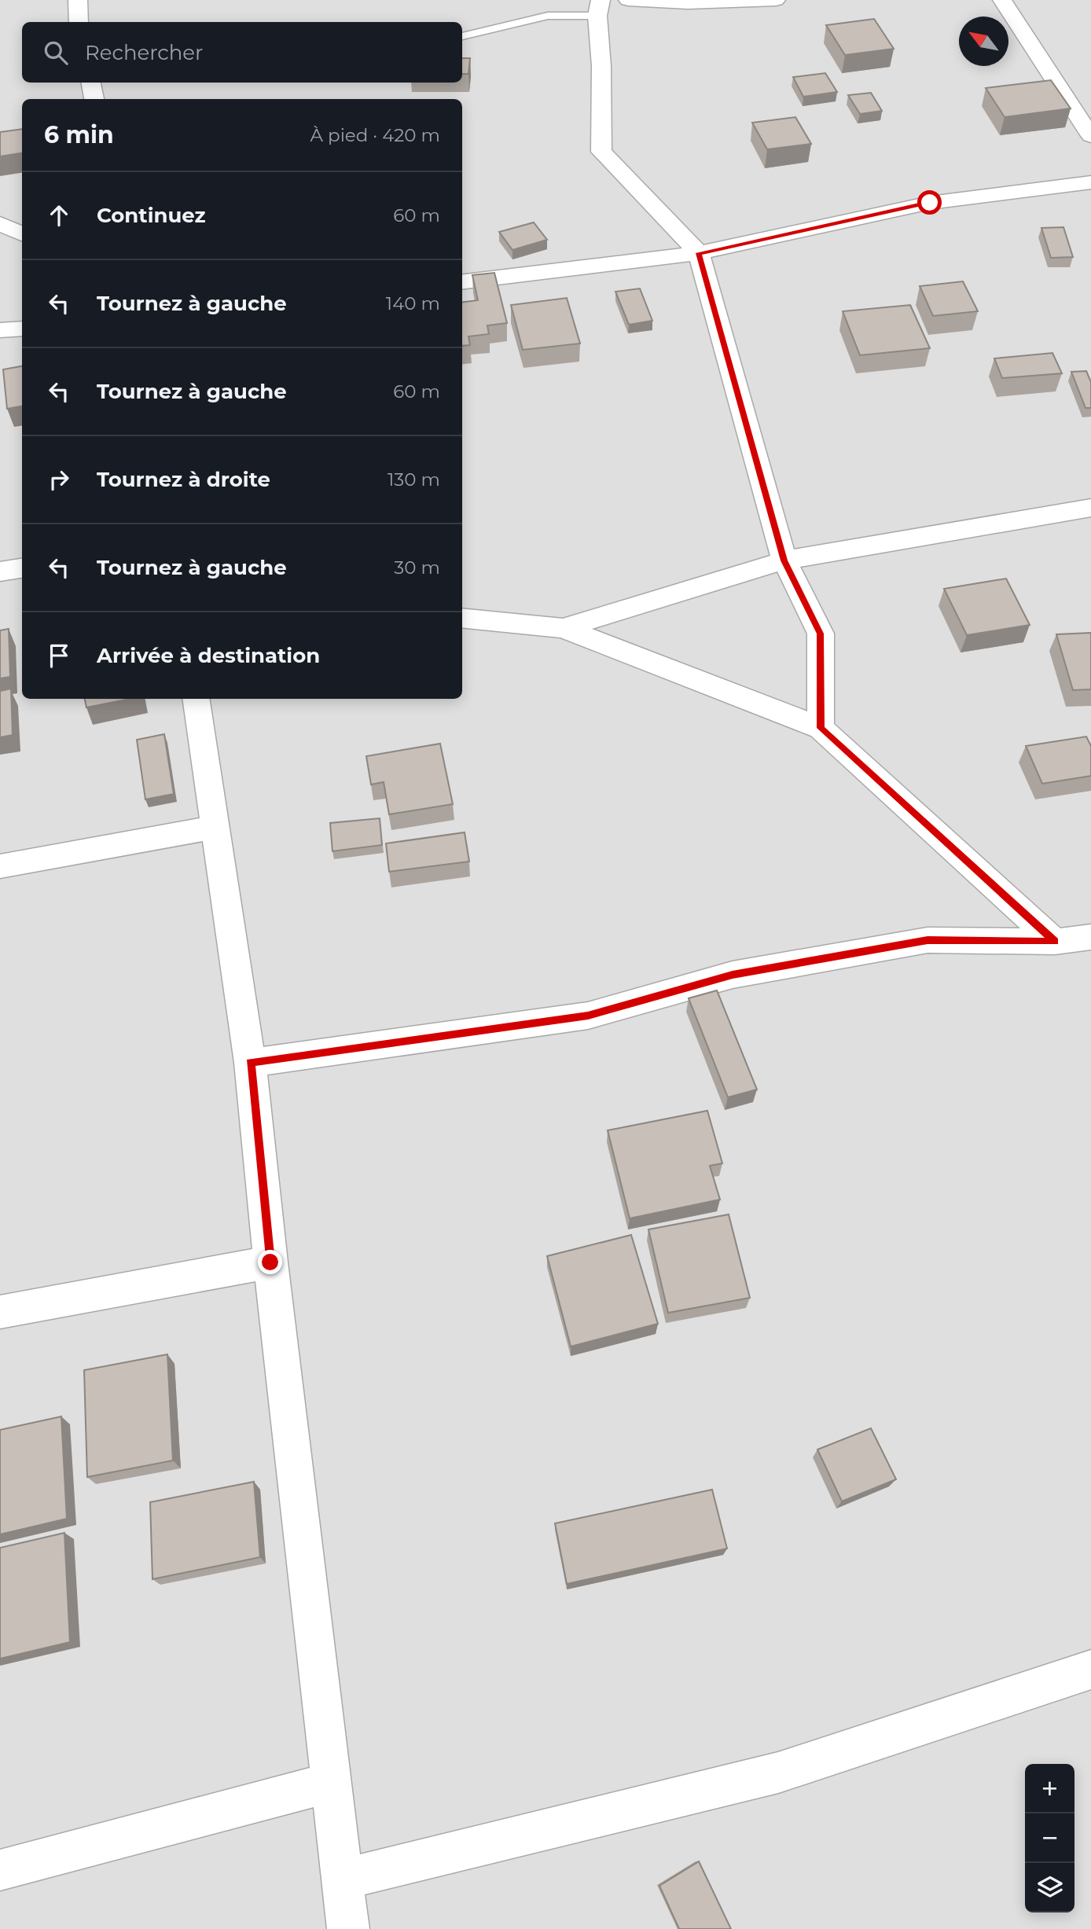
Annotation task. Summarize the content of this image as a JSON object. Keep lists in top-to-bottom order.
{
  "north": "top left",
  "page": {
    "search": "Rechercher",
    "heading": ["6 min", "À pied · 420 m"],
    "list": [
      ["Continuez", "60 m"],
      ["Tournez à gauche", "140 m"],
      ["Tournez à gauche", "60 m"],
      ["Tournez à droite", "130 m"],
      ["Tournez à gauche", "30 m"],
      "Arrivée à destination"
    ],
    "map_buttons": ["+", "−"]
  }
}
